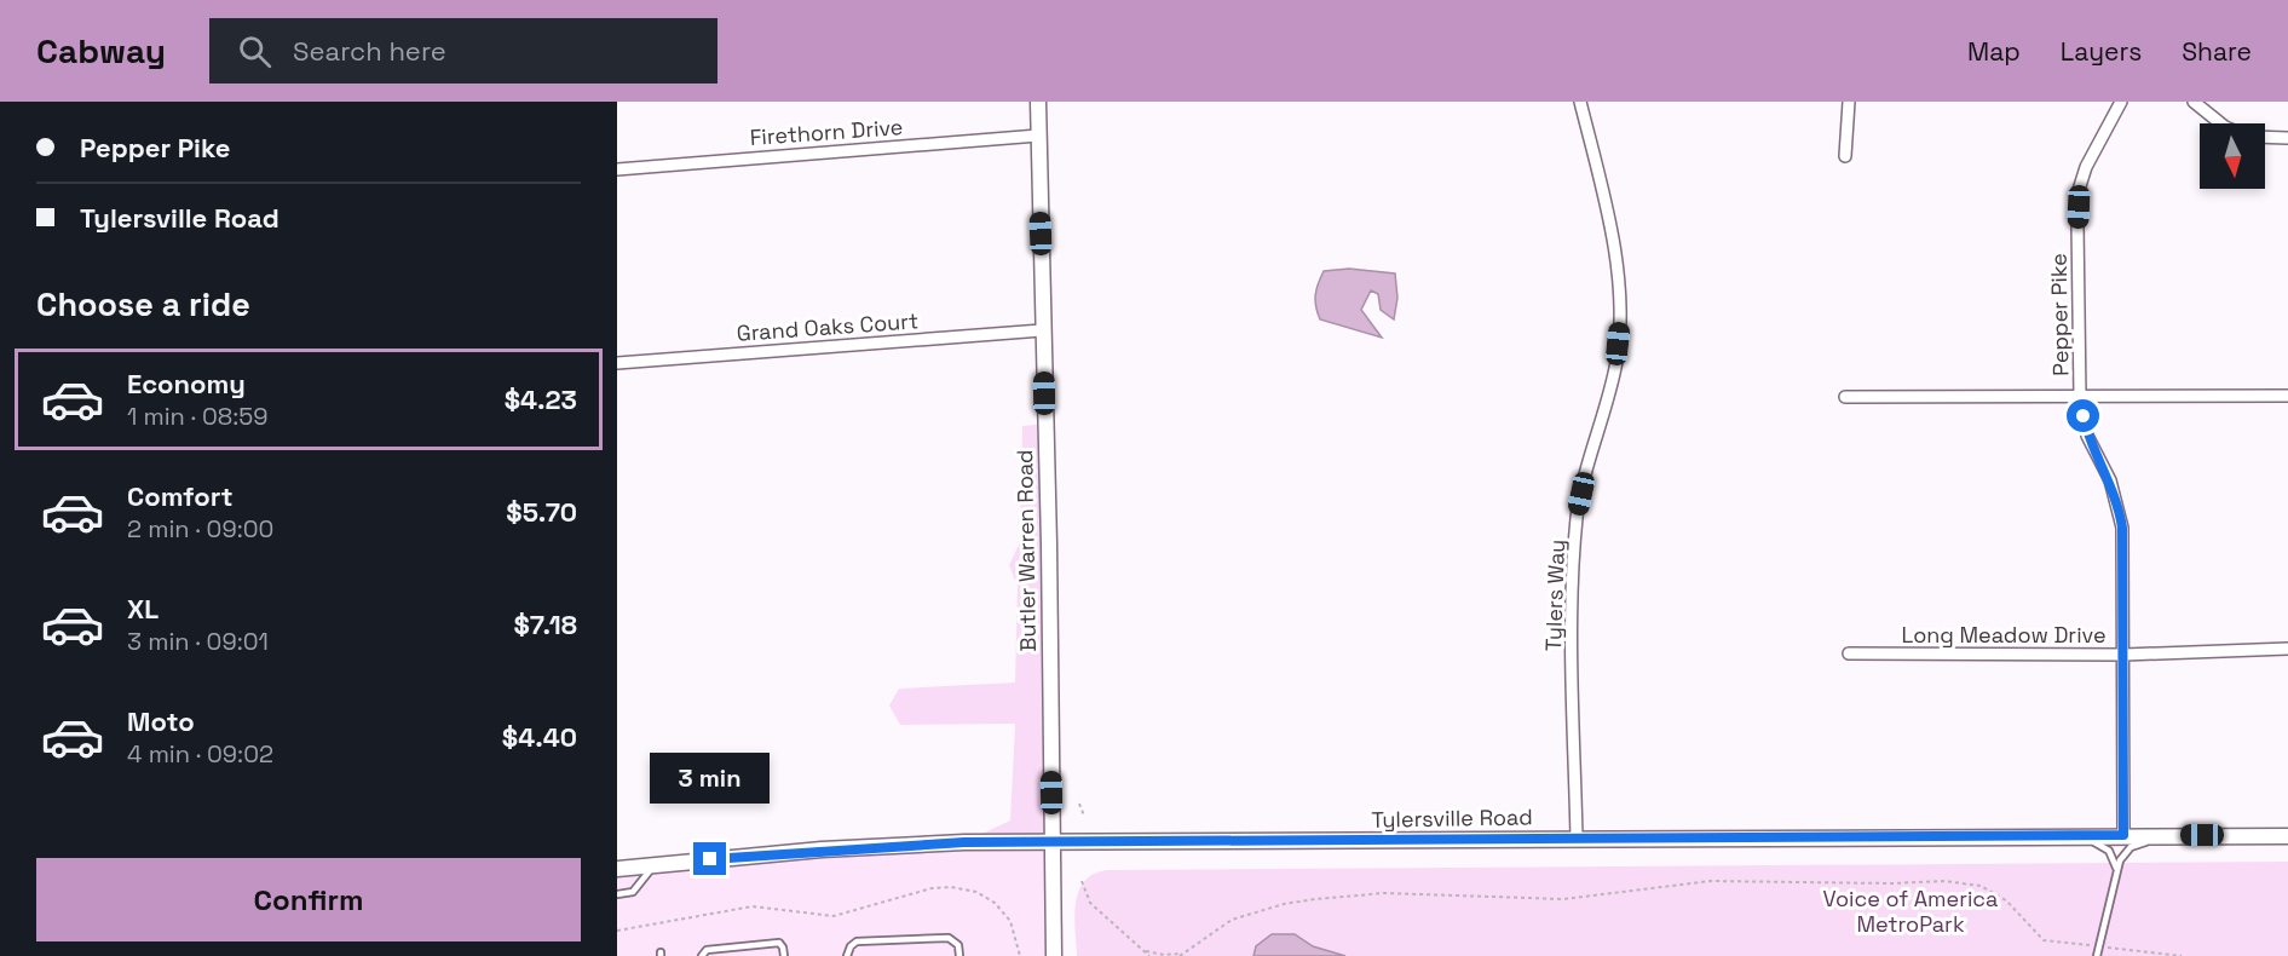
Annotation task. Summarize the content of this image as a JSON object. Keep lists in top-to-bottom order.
{
  "streets": {
    "main road": ["Butler Warren Road", "Tylersville Road"],
    "street": [
      "Firethorn Drive",
      "Pepper Pike",
      "Grand Oaks Court",
      "Tylers Way",
      "Long Meadow Drive"
    ]
  },
  "crossings": [
    ["Firethorn Drive", "Butler Warren Road"],
    ["Pepper Pike", "Long Meadow Drive"],
    ["Pepper Pike", "Tylersville Road"],
    ["Grand Oaks Court", "Butler Warren Road"],
    ["Butler Warren Road", "Tylersville Road"],
    ["Tylers Way", "Tylersville Road"]
  ],
  "parks": ["Voice of America MetroPark"],
  "north": "bottom",
  "page": {
    "header": "Cabway",
    "search": "Search here",
    "nav": ["Map", "Layers", "Share"],
    "banner": ["Pepper Pike", "Tylersville Road"],
    "heading": "Choose a ride",
    "list": [
      {
        "name": "Economy",
        "note": "1 min · 08:59",
        "value": "$4.23"
      },
      {
        "name": "Comfort",
        "note": "2 min · 09:00",
        "value": "$5.70"
      },
      {
        "name": "XL",
        "note": "3 min · 09:01",
        "value": "$7.18"
      },
      {
        "name": "Moto",
        "note": "4 min · 09:02",
        "value": "$4.40"
      }
    ],
    "bubble": "3 min",
    "buttons": "Confirm"
  }
}
